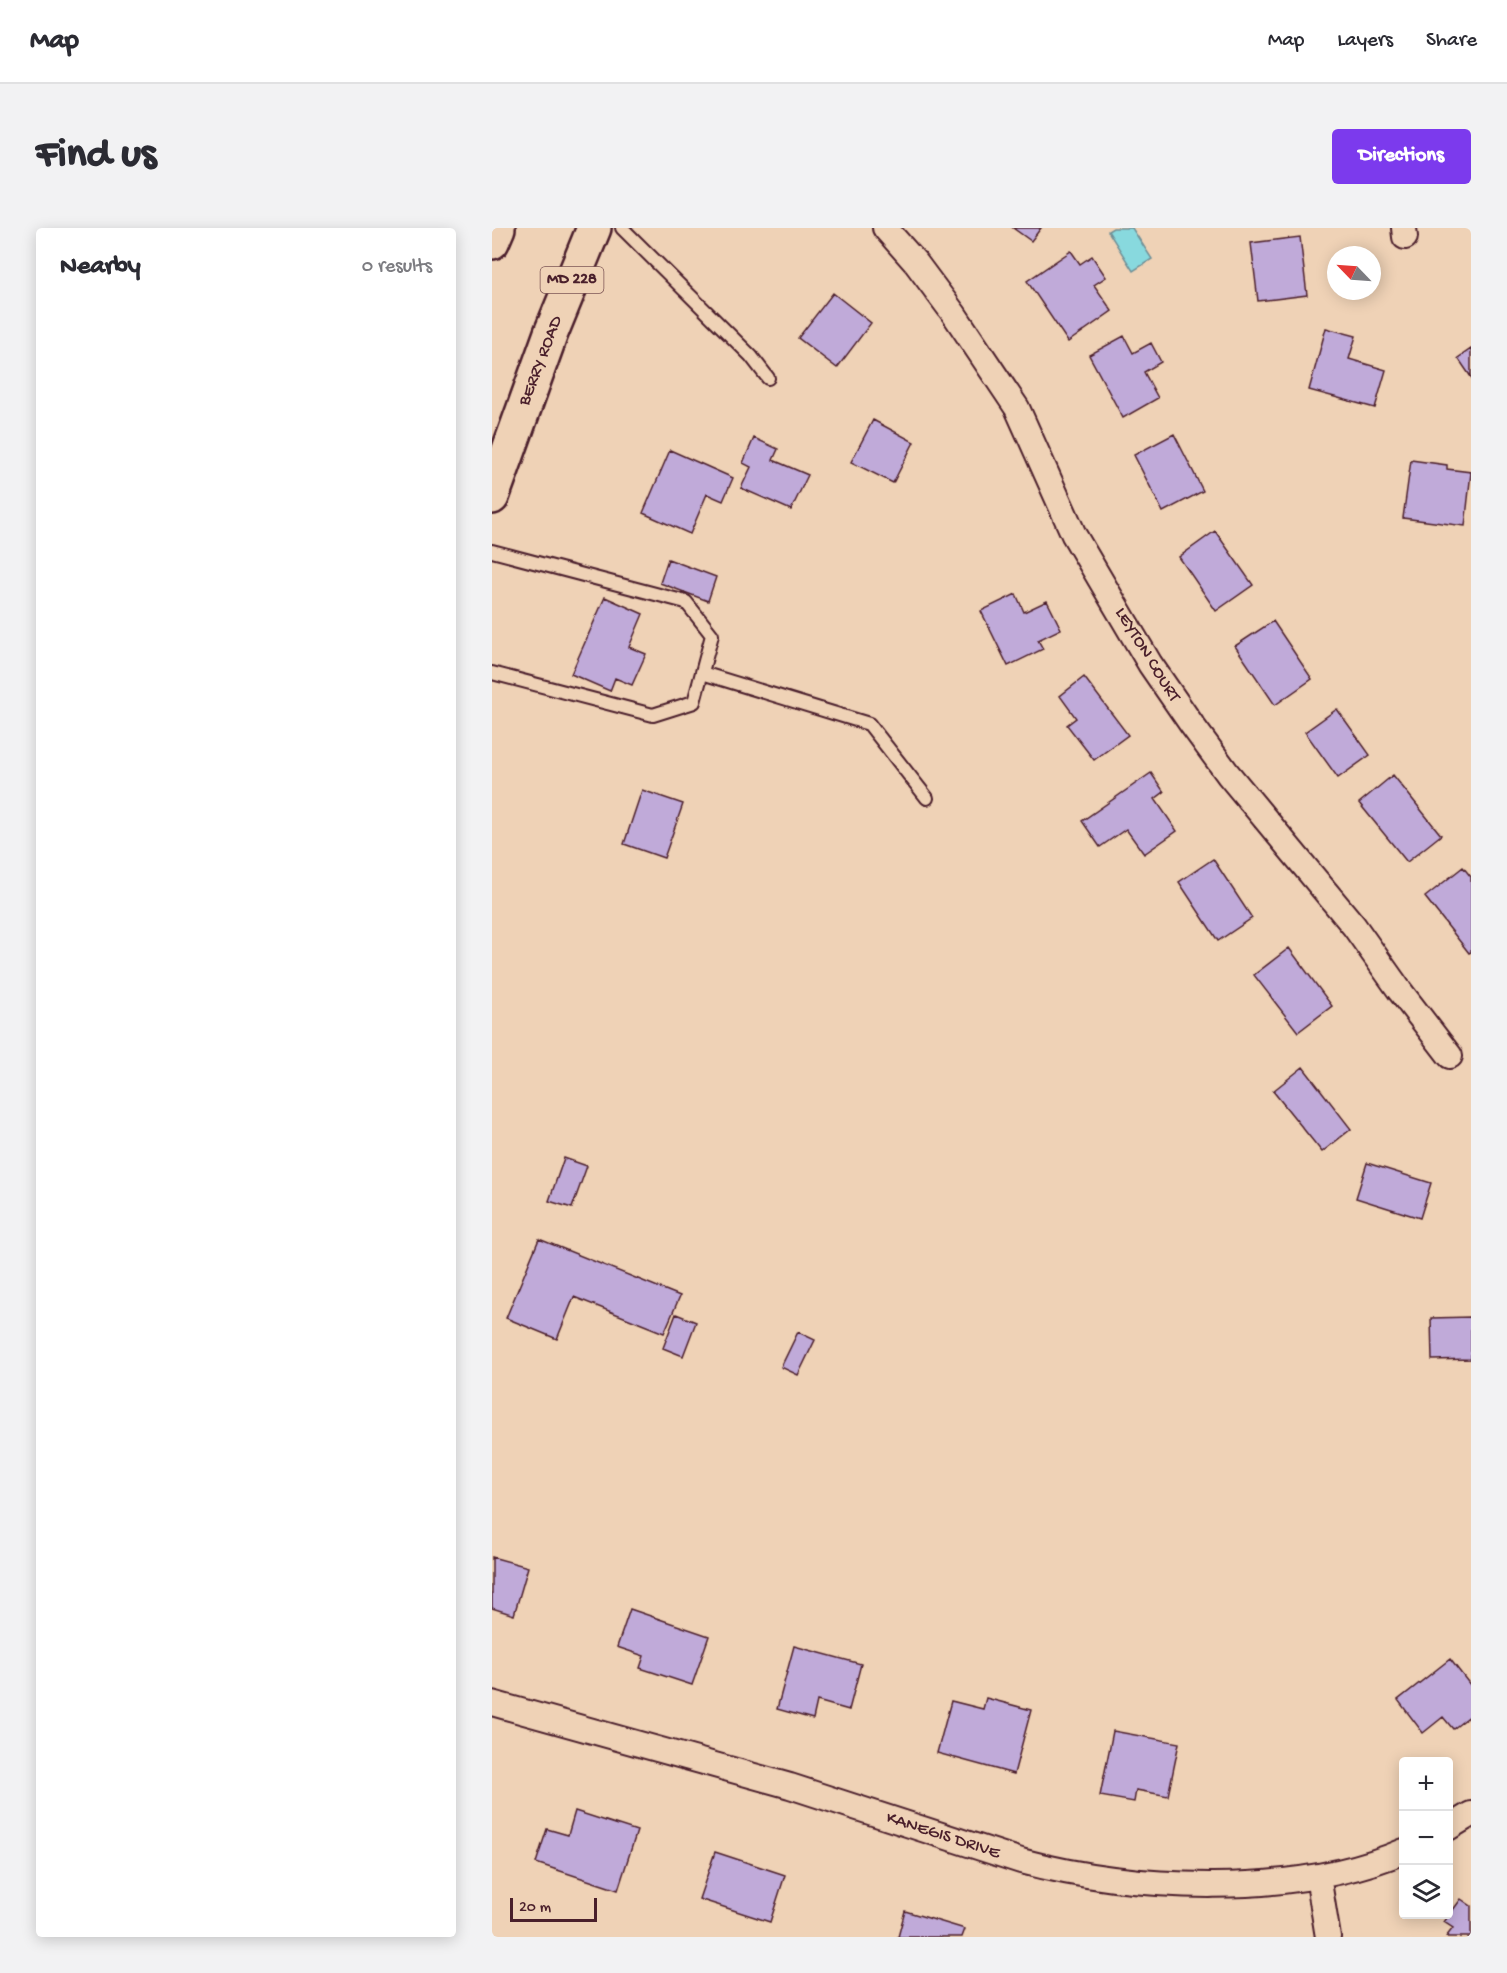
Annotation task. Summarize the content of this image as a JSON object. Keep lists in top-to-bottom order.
{
  "streets": {
    "highway": ["MD 228", "BERRY ROAD"],
    "street": ["LEYTON COURT", "KANEGIS DRIVE"]
  },
  "scale_bar": "20 m",
  "north": "top left",
  "page": {
    "header": "Map",
    "nav": ["Map", "Layers", "Share"],
    "buttons": "Directions",
    "title": "Find us",
    "heading": ["Nearby", "0 results"],
    "map_buttons": ["+", "−"],
    "scale": "20 m"
  }
}
